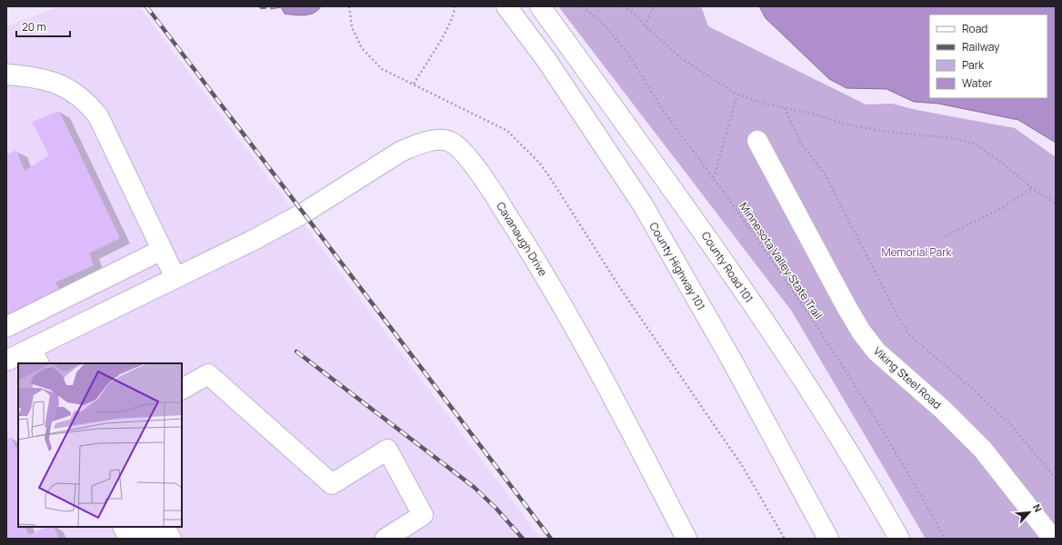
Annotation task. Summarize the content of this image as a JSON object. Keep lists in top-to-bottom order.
{
  "streets": {
    "main road": [
      "Cavanaugh Drive",
      "County Highway 101",
      "County Road 101",
      "Viking Steel Road"
    ],
    "path": ["Minnesota Valley State Trail"]
  },
  "parks": ["Memorial Park"],
  "legend": [
    "Road",
    "Railway",
    "Park",
    "Water"
  ],
  "scale_bar": "20 m",
  "north": "top right"
}
